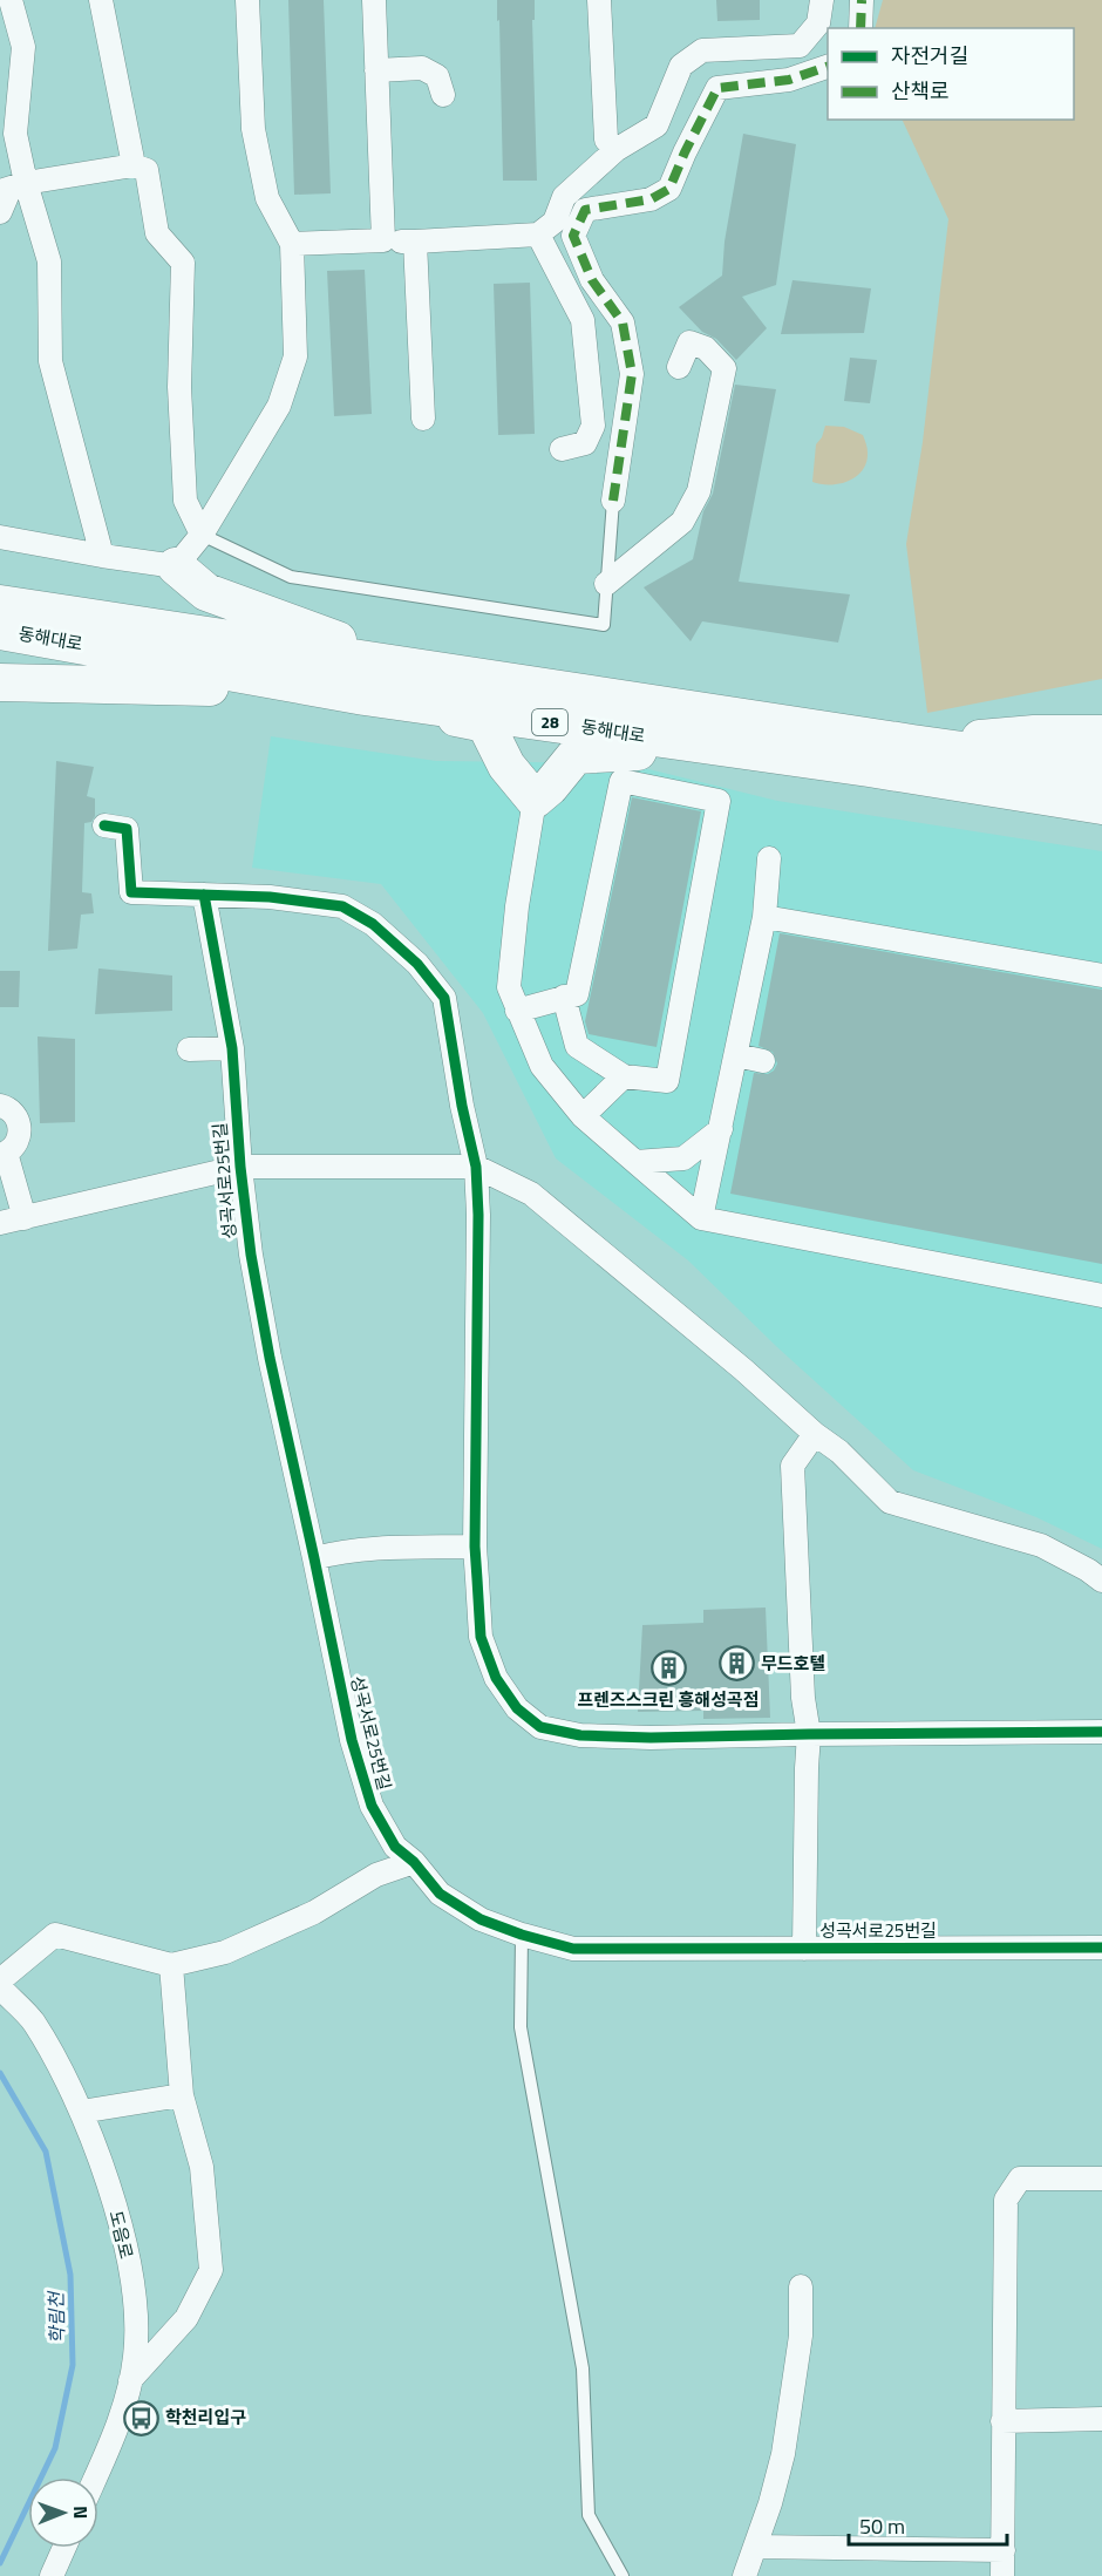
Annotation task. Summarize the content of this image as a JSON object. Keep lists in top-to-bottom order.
{
  "streets": {
    "main road": ["동해대로", "28"],
    "street": ["성곡서로25번길", "도음로"]
  },
  "water": ["학림천"],
  "places": {
    "building": ["무드호텔", "프렌즈스크린 흥해성곡점"],
    "bus stop": ["학천리입구"]
  },
  "legend": ["자전거길", "산책로"],
  "scale_bar": "50 m",
  "north": "right"
}
